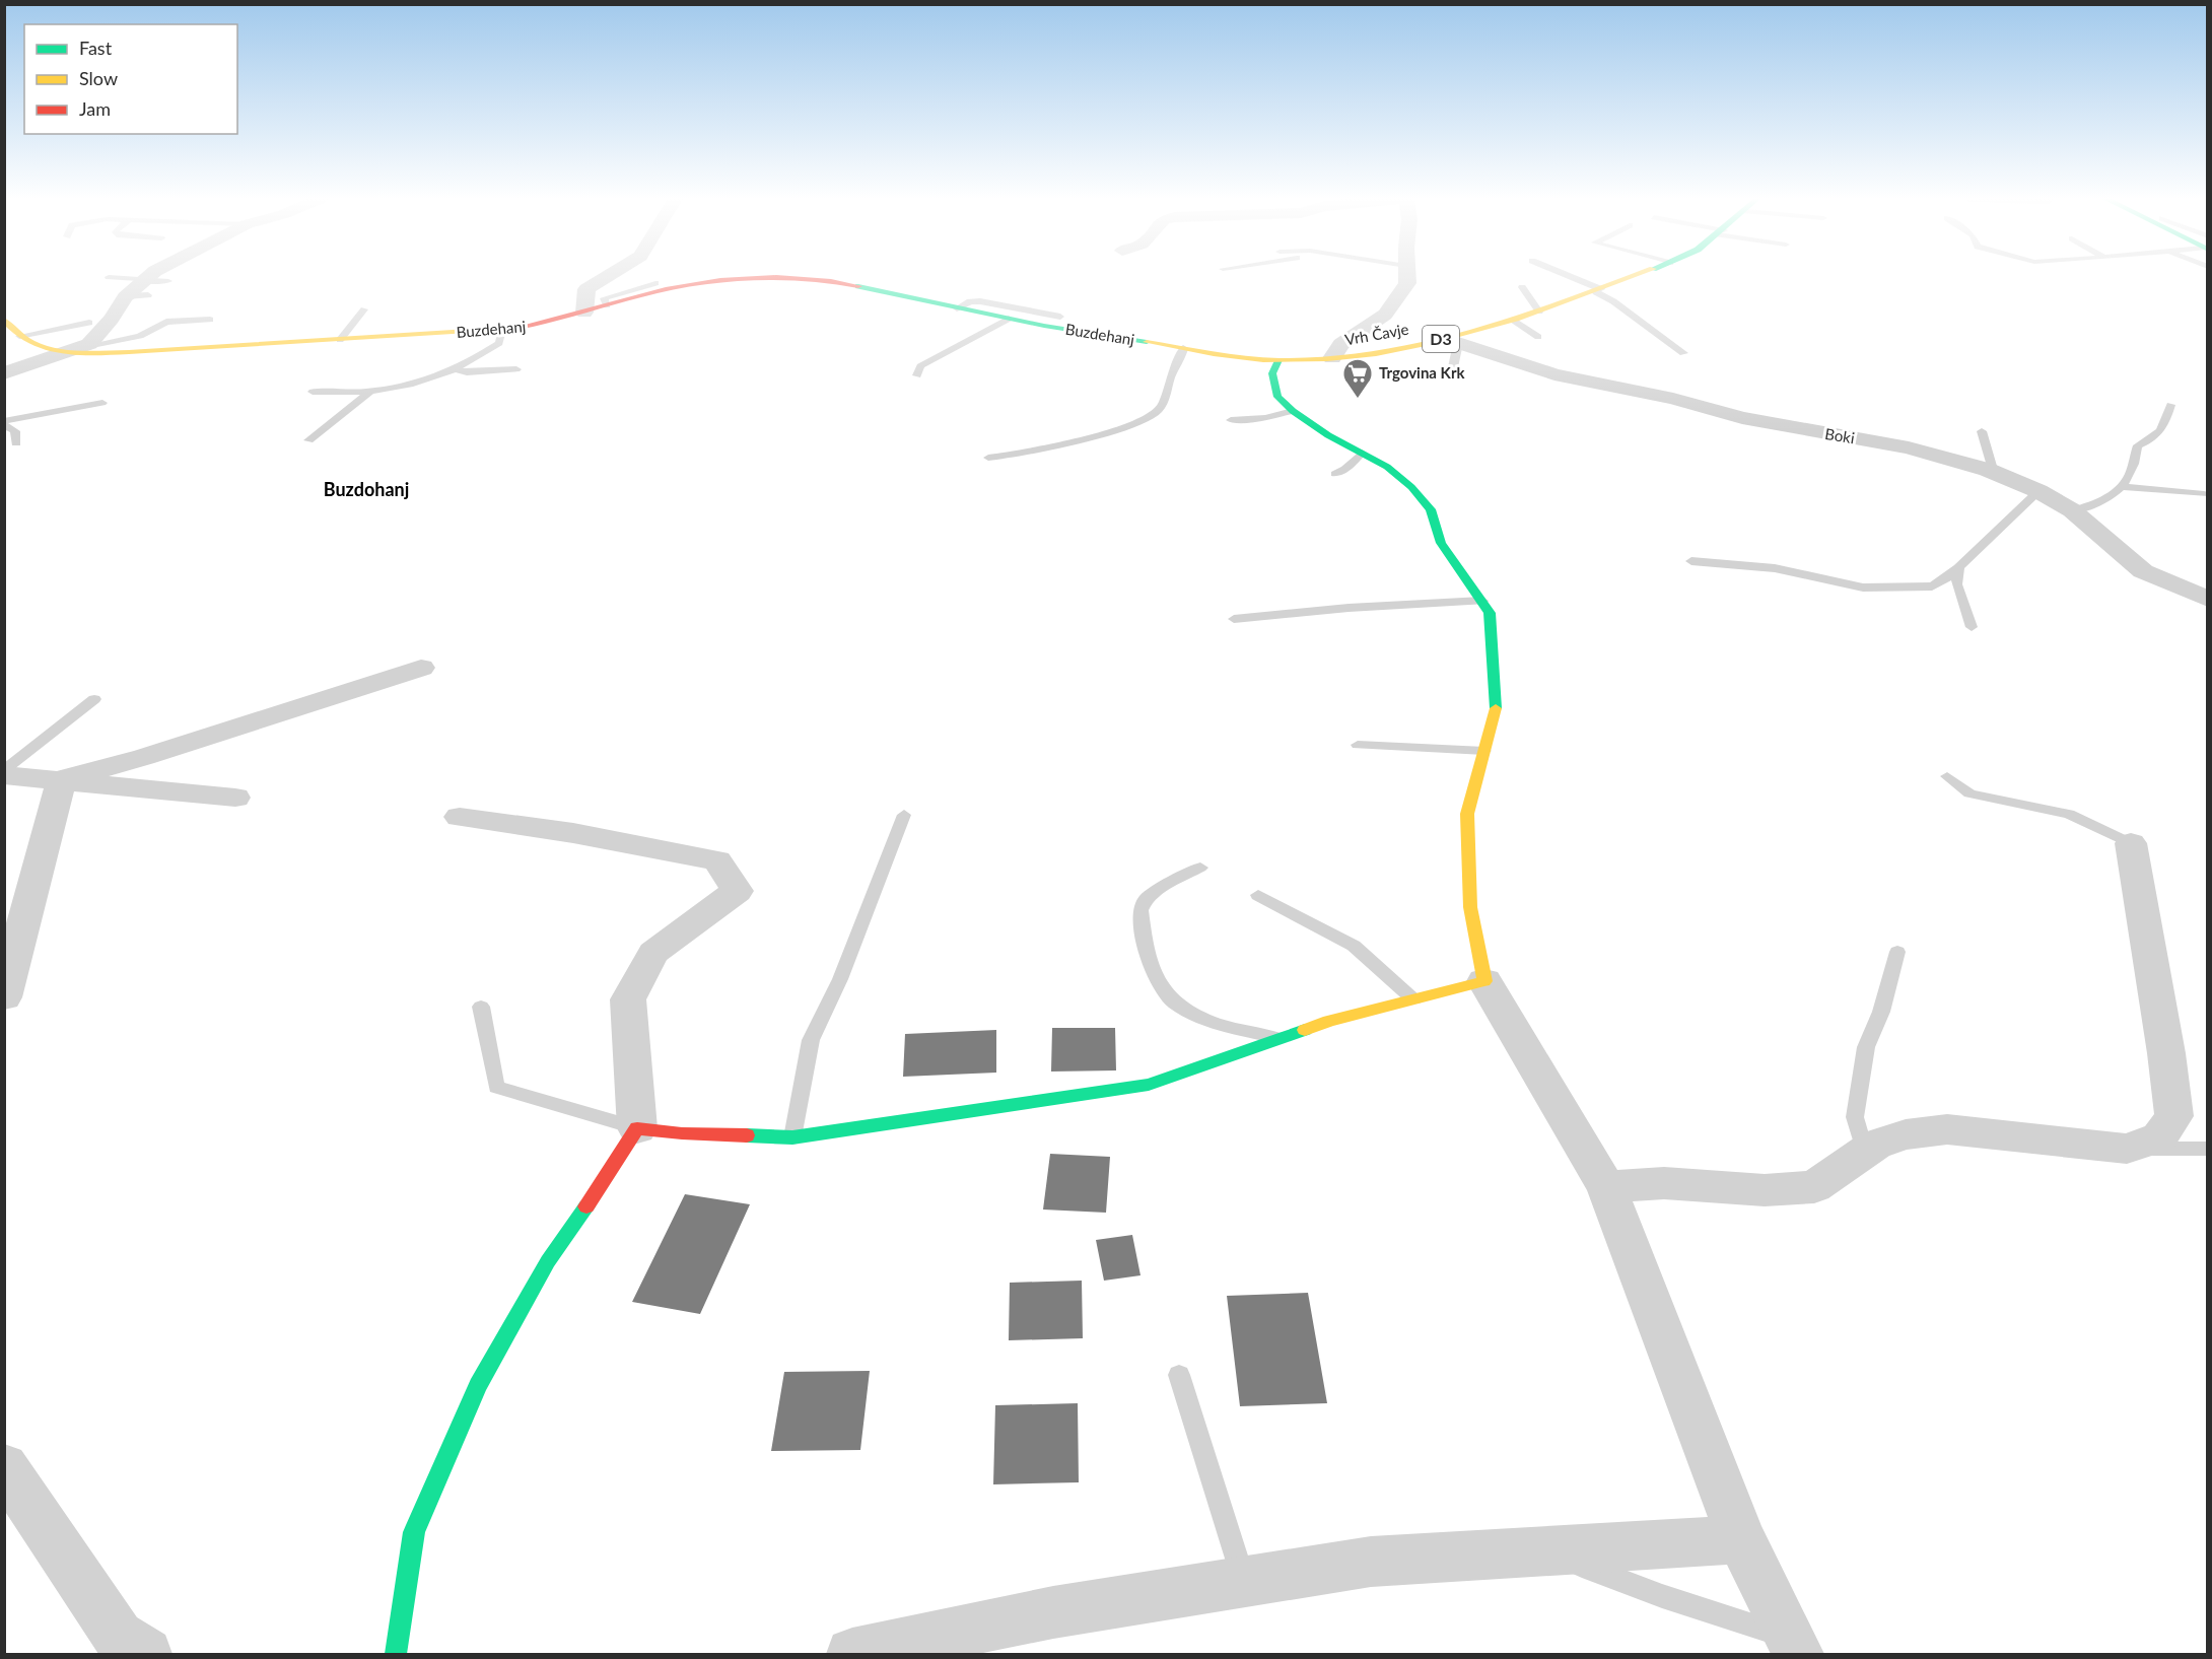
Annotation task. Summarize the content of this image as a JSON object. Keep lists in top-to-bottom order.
{
  "streets": {
    "main road": ["Buzdehanj", "Vrh Čavje", "D3"],
    "street": ["Boki"]
  },
  "crossings": [
    ["Buzdehanj", "Vrh Čavje"],
    ["Buzdehanj", "D3"],
    ["Vrh Čavje", "Boki"]
  ],
  "districts": ["Buzdohanj"],
  "places": {
    "supermarket": ["Trgovina Krk"]
  },
  "legend": ["Fast", "Slow", "Jam"]
}
